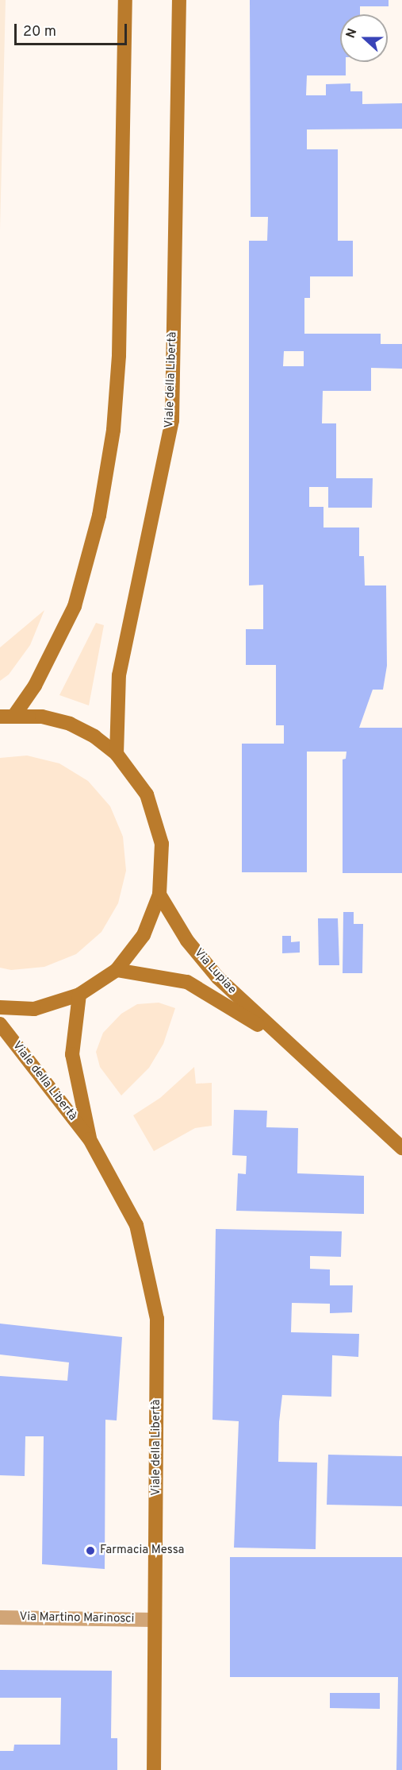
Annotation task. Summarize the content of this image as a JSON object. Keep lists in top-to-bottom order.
{
  "streets": {
    "main road": ["Viale della Libertà", "Via Lupiae"],
    "street": ["Via Martino Marinosci"]
  },
  "crossings": [
    ["Viale della Libertà", "Via Martino Marinosci"]
  ],
  "places": ["Farmacia Messa"],
  "scale_bar": "20 m",
  "north": "left"
}
